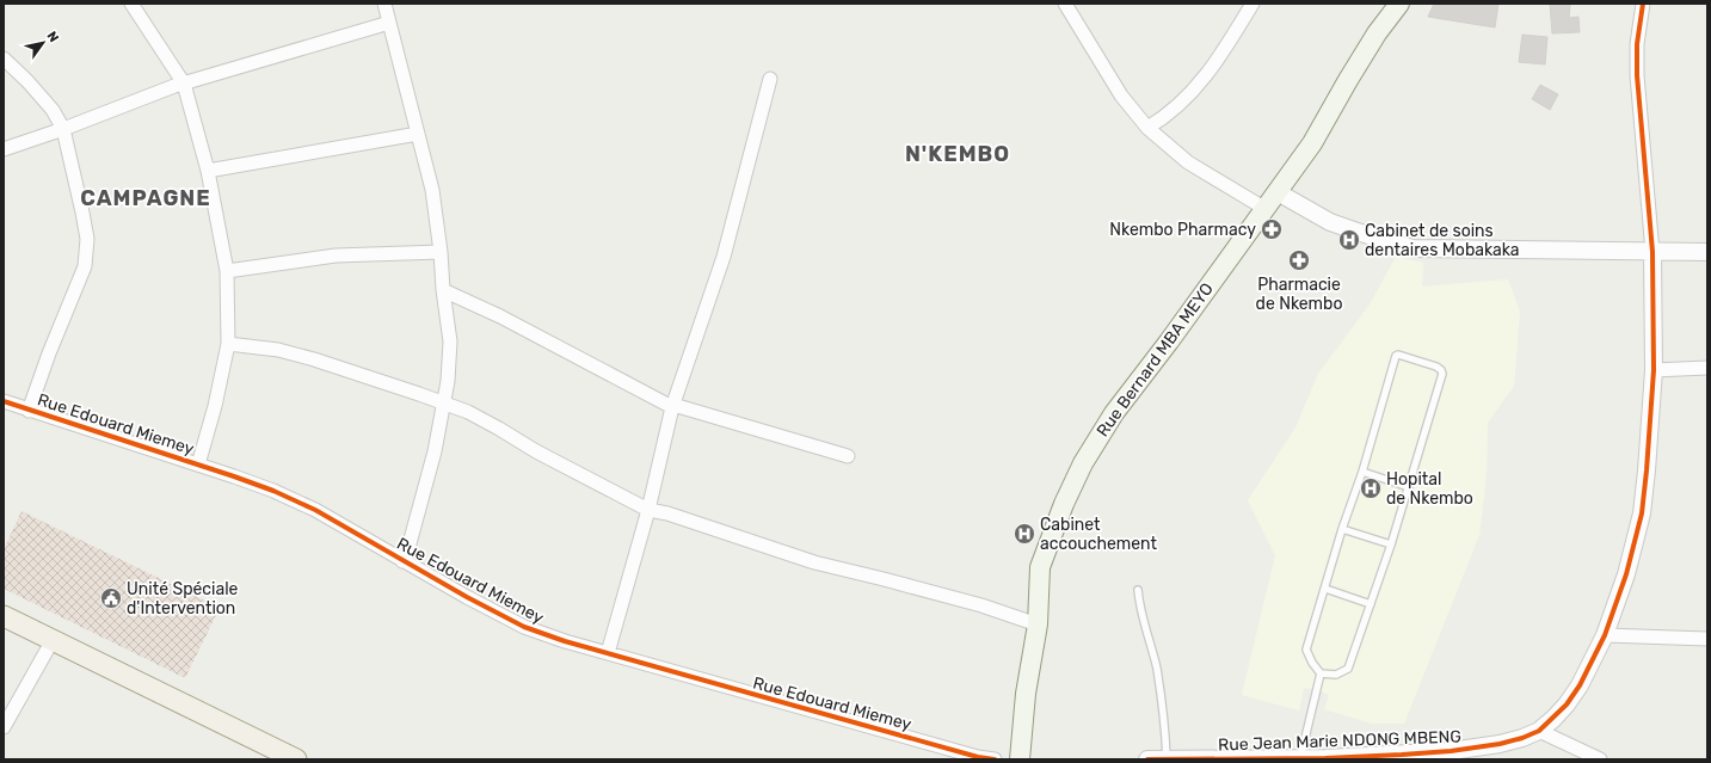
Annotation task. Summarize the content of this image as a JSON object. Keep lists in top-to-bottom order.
{
  "streets": {
    "main road": ["Rue Bernard MBA MEYO"],
    "street": ["Rue Edouard Miemey", "Rue Jean Marie NDONG MBENG"]
  },
  "districts": ["N'KEMBO", "CAMPAGNE"],
  "places": {
    "pharmacy": ["Nkembo Pharmacy", "Pharmacie de Nkembo"],
    "hospital": ["Cabinet de soins dentaires Mobakaka", "Hopital de Nkembo", "Cabinet accouchement"],
    "public building": ["Unité Spéciale d'Intervention"]
  },
  "north": "top right"
}
